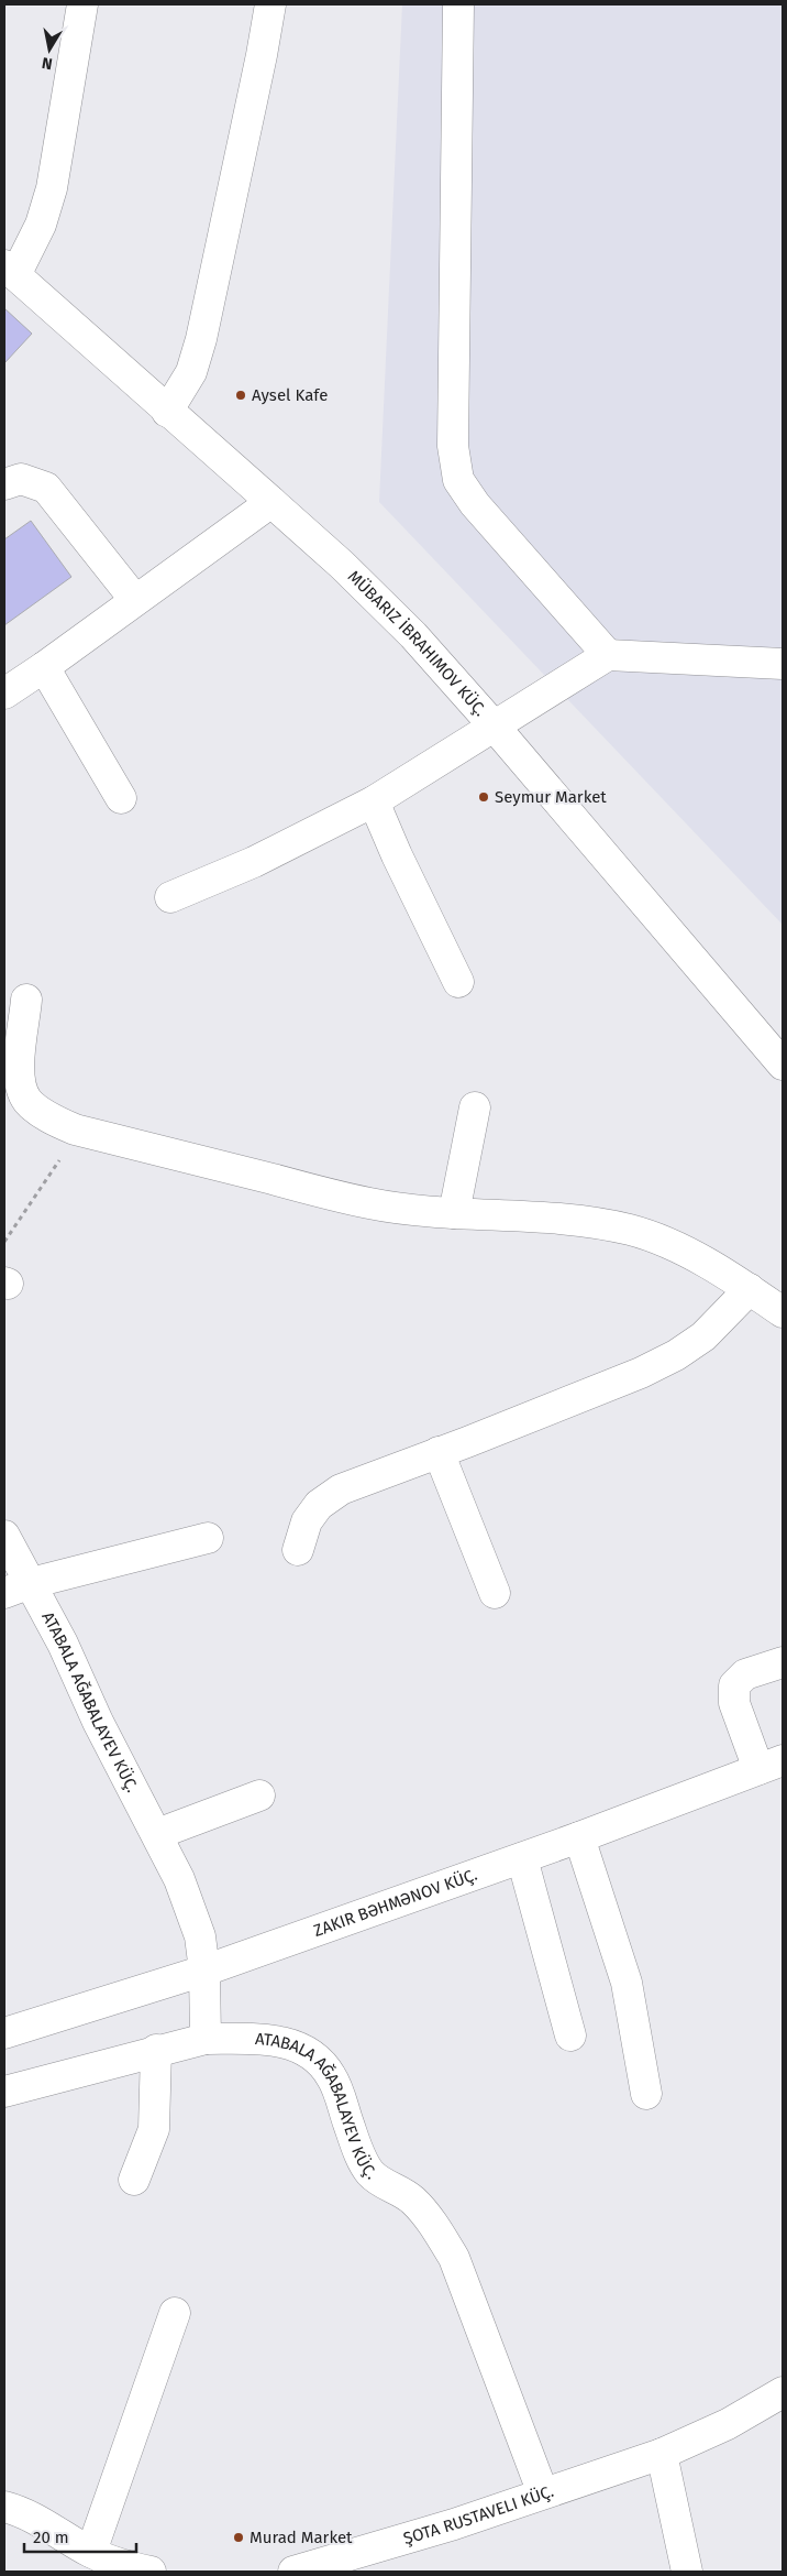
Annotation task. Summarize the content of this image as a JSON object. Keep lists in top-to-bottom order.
{
  "streets": {
    "street": [
      "MÜBARIZ İBRAHIMOV KÜÇ.",
      "ATABALA AĞABALAYEV KÜÇ.",
      "ZAKIR BƏHMƏNOV KÜÇ.",
      "ŞOTA RUSTAVELI KÜÇ."
    ]
  },
  "crossings": [
    ["ATABALA AĞABALAYEV KÜÇ.", "ZAKIR BƏHMƏNOV KÜÇ."],
    ["ATABALA AĞABALAYEV KÜÇ.", "ŞOTA RUSTAVELI KÜÇ."]
  ],
  "places": ["Aysel Kafe", "Seymur Market", "Murad Market"],
  "scale_bar": "20 m",
  "north": "bottom"
}
